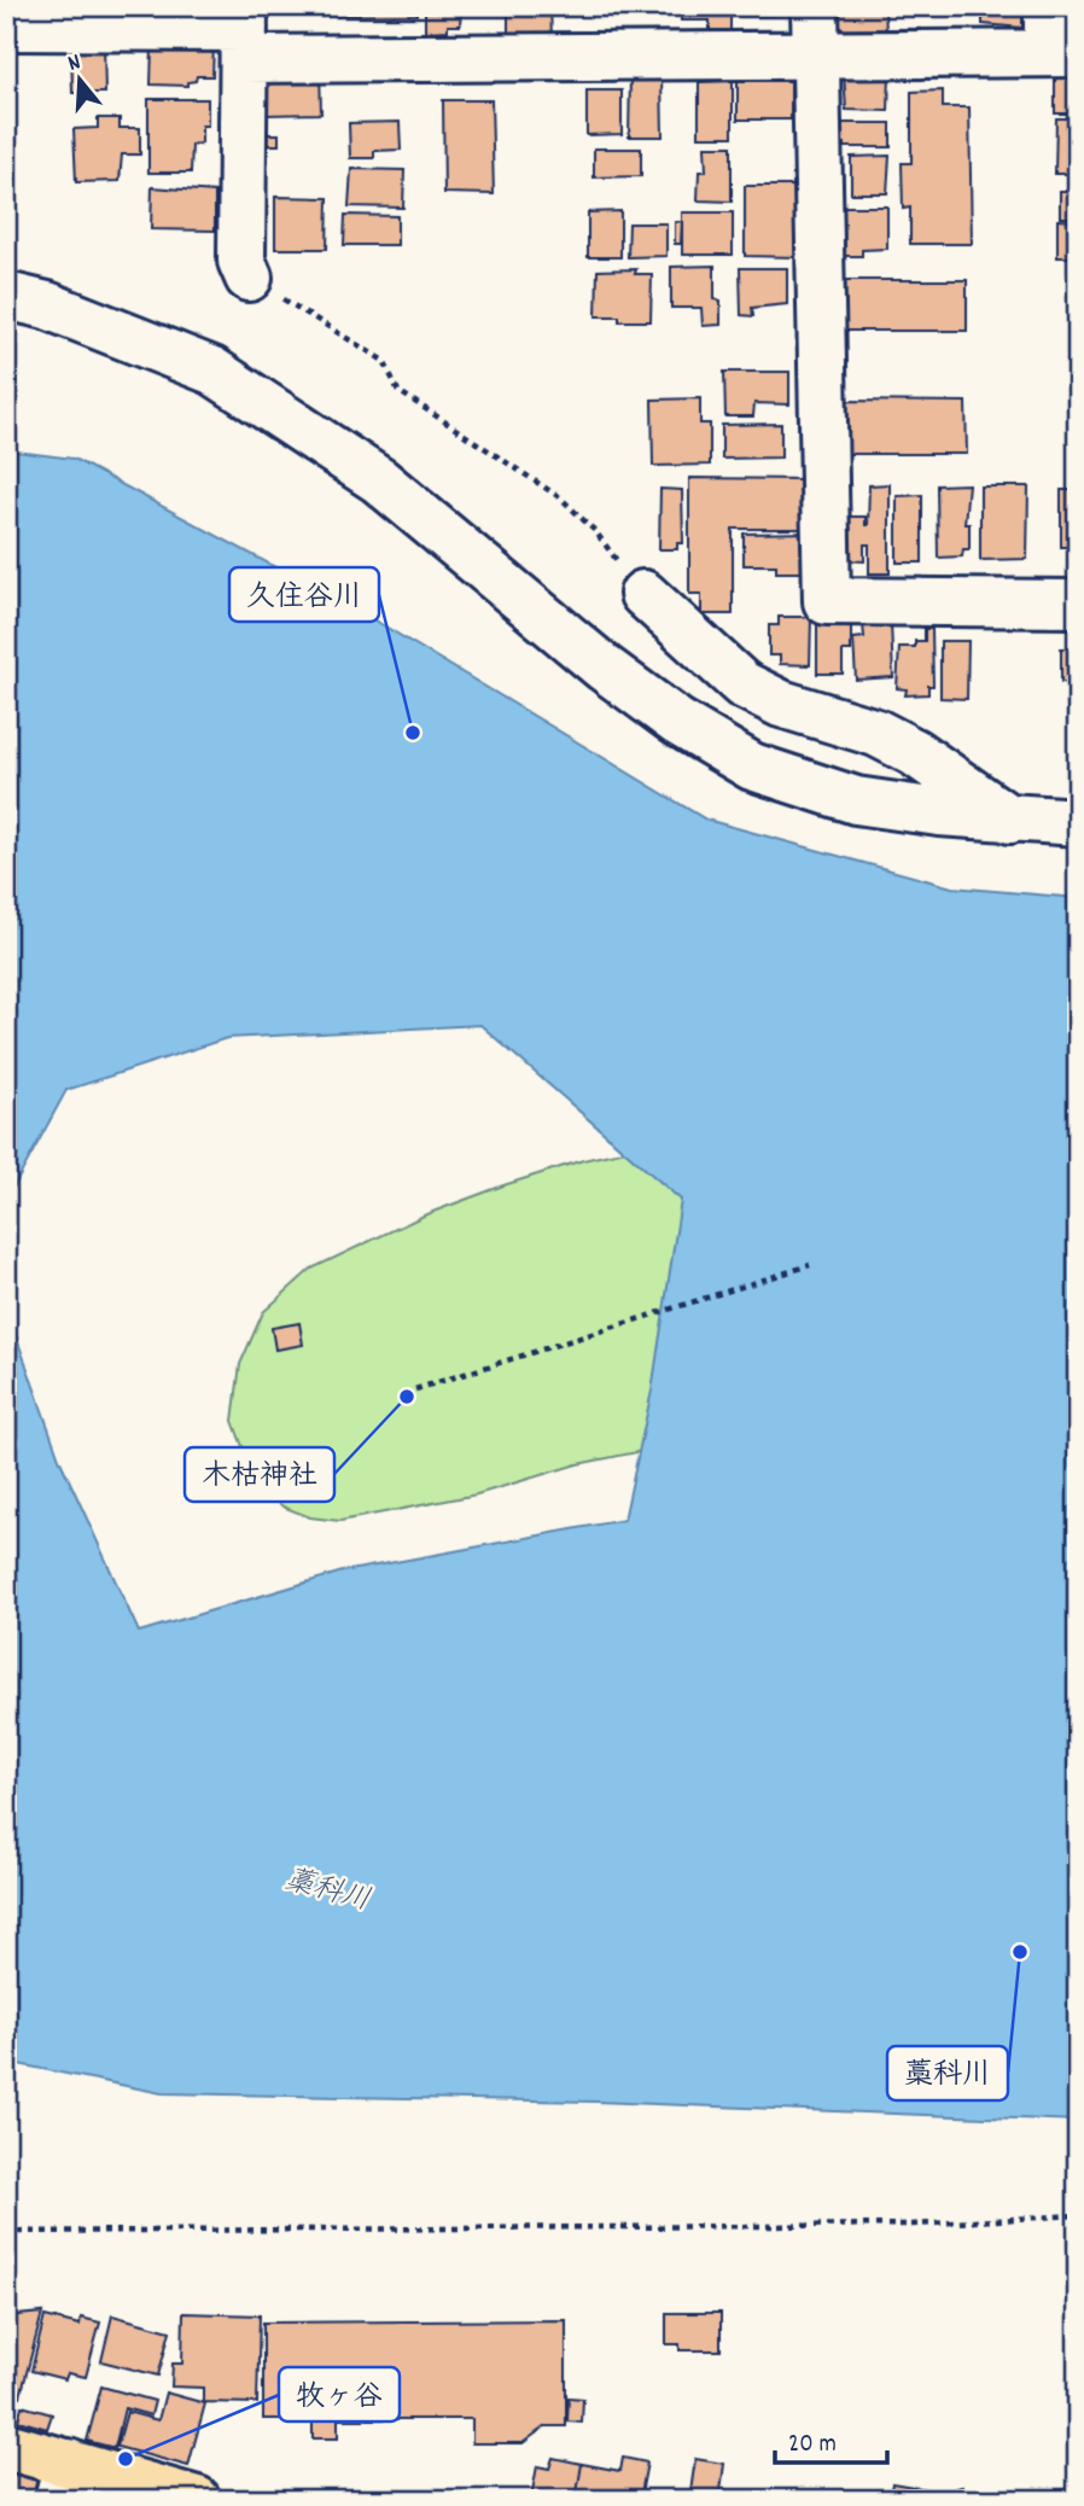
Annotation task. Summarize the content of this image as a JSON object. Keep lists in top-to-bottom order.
{
  "water": ["藁科川"],
  "places": [
    "久住谷川",
    "木枯神社",
    "藁科川",
    "牧ヶ谷"
  ],
  "scale_bar": "20 m",
  "north": "top"
}
